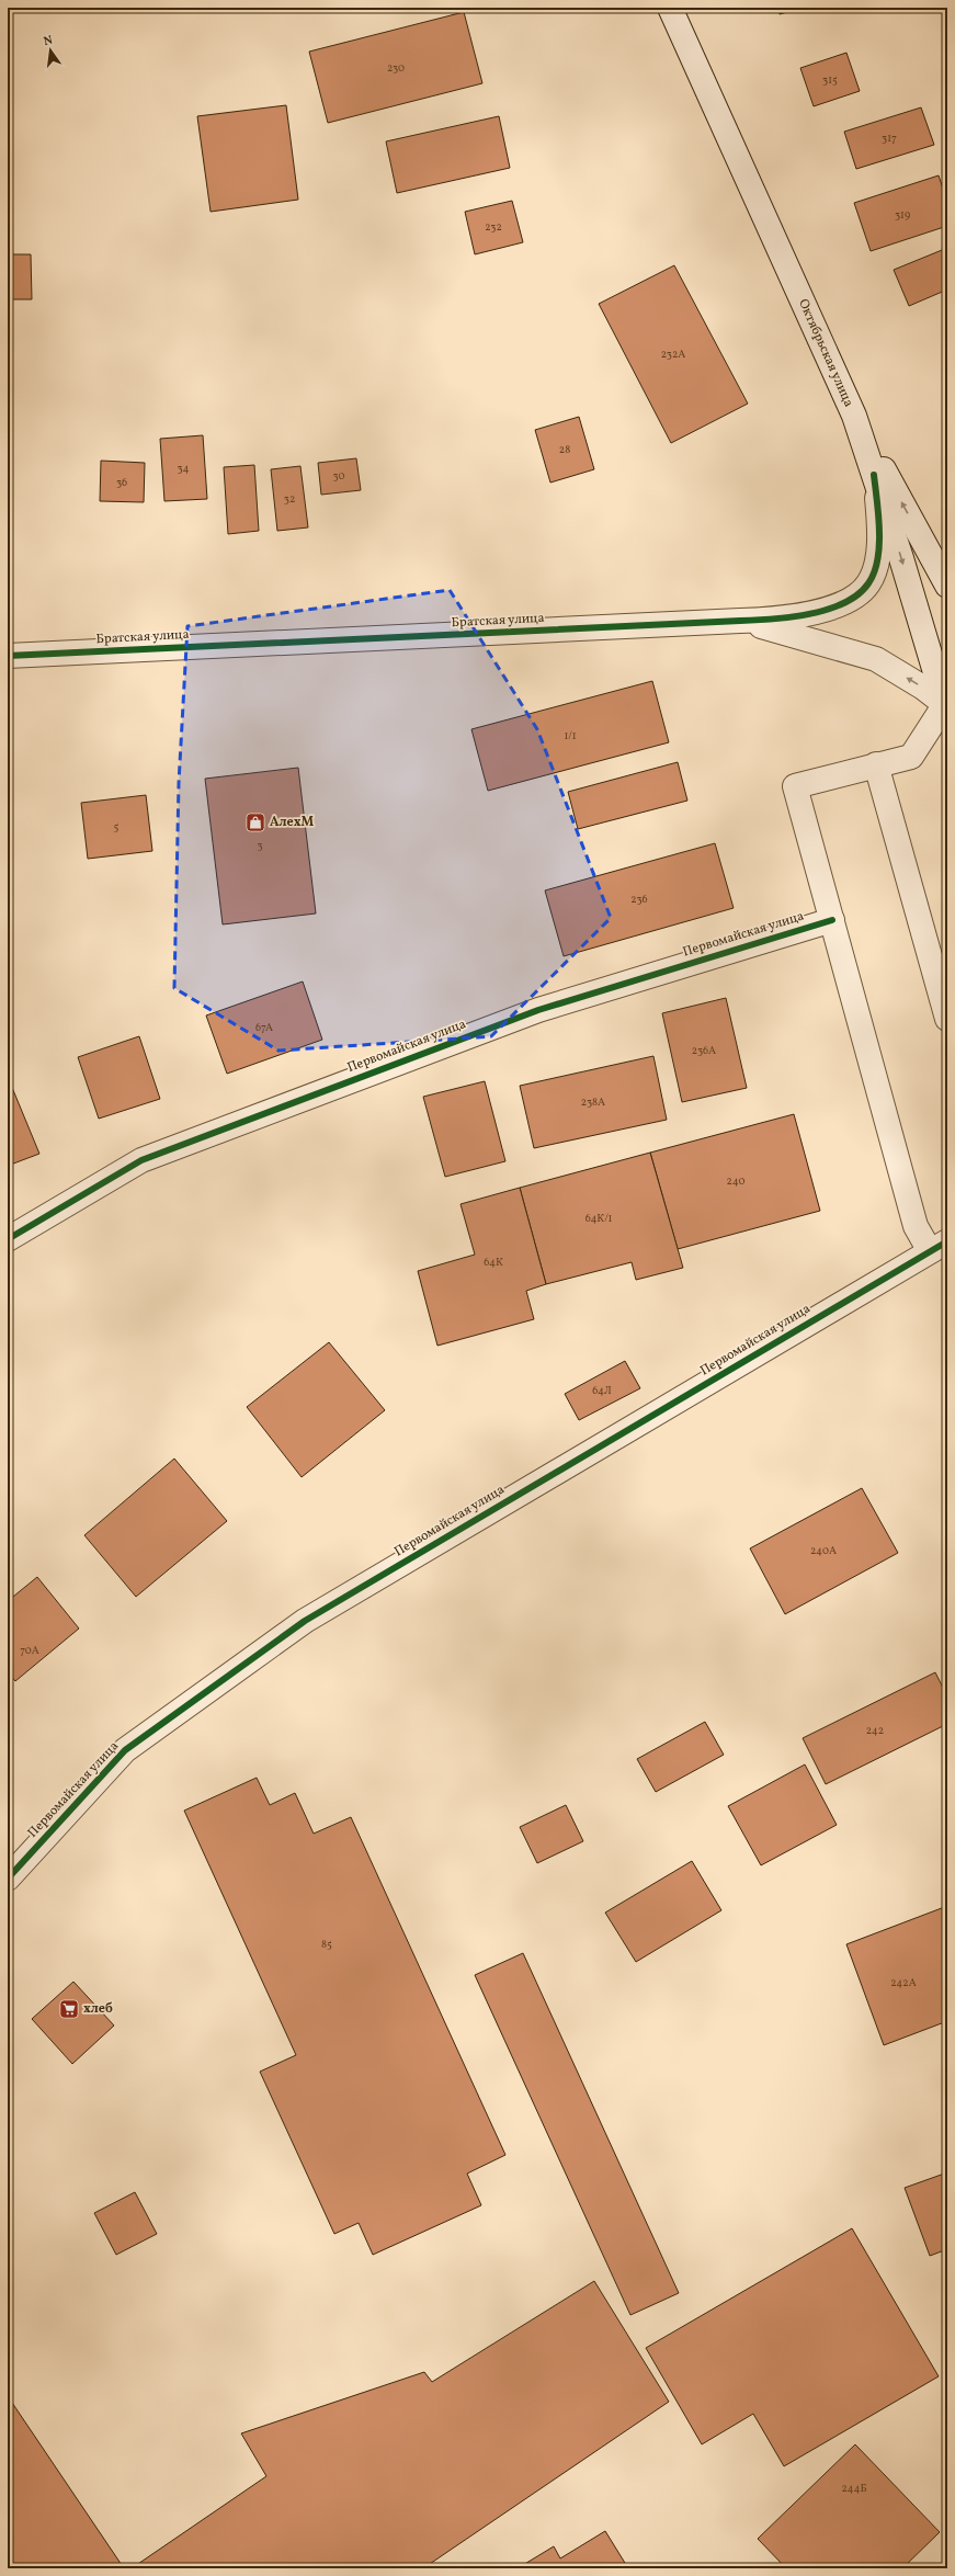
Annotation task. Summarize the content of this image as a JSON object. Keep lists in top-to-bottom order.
{
  "streets": {
    "street": ["Октябрьская улица", "Братская улица", "Первомайская улица"]
  },
  "crossings": [
    ["Октябрьская улица", "Братская улица"]
  ],
  "places": {
    "shop": ["АлехМ"],
    "supermarket": ["хлеб"]
  },
  "house_numbers": [
    "230",
    "315",
    "317",
    "319",
    "232",
    "232А",
    "28",
    "34",
    "30",
    "36",
    "32",
    "1/1",
    "5",
    "3",
    "236",
    "67А",
    "236А",
    "238А",
    "240",
    "64К/1",
    "64К",
    "64Л",
    "240А",
    "70А",
    "242",
    "85",
    "242А",
    "244Б"
  ],
  "north": "top"
}
